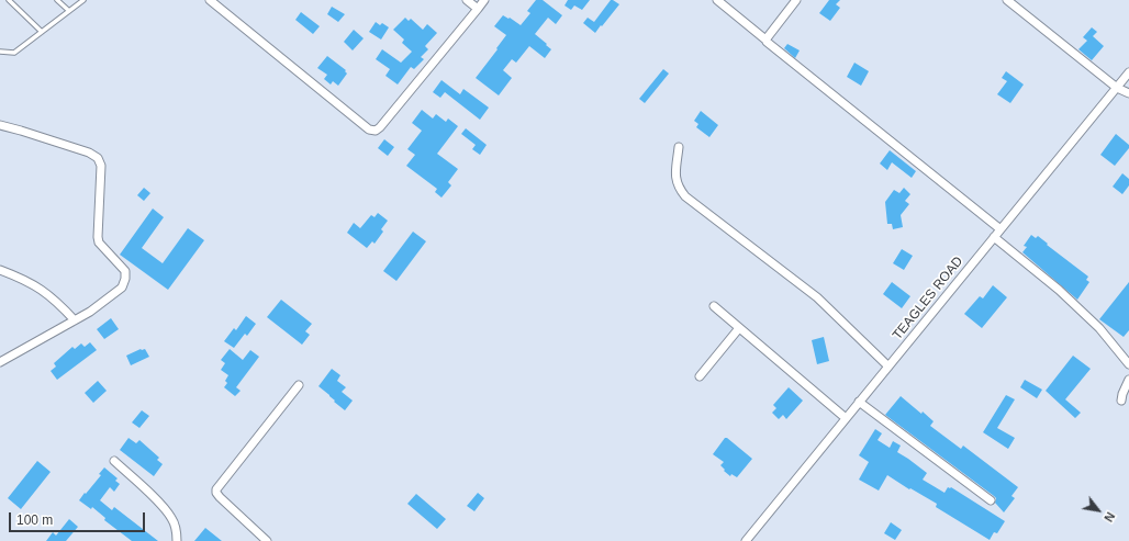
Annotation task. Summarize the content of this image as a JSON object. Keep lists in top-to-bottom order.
{
  "streets": {
    "street": ["TEAGLES ROAD"]
  },
  "scale_bar": "100 m",
  "north": "bottom right"
}
